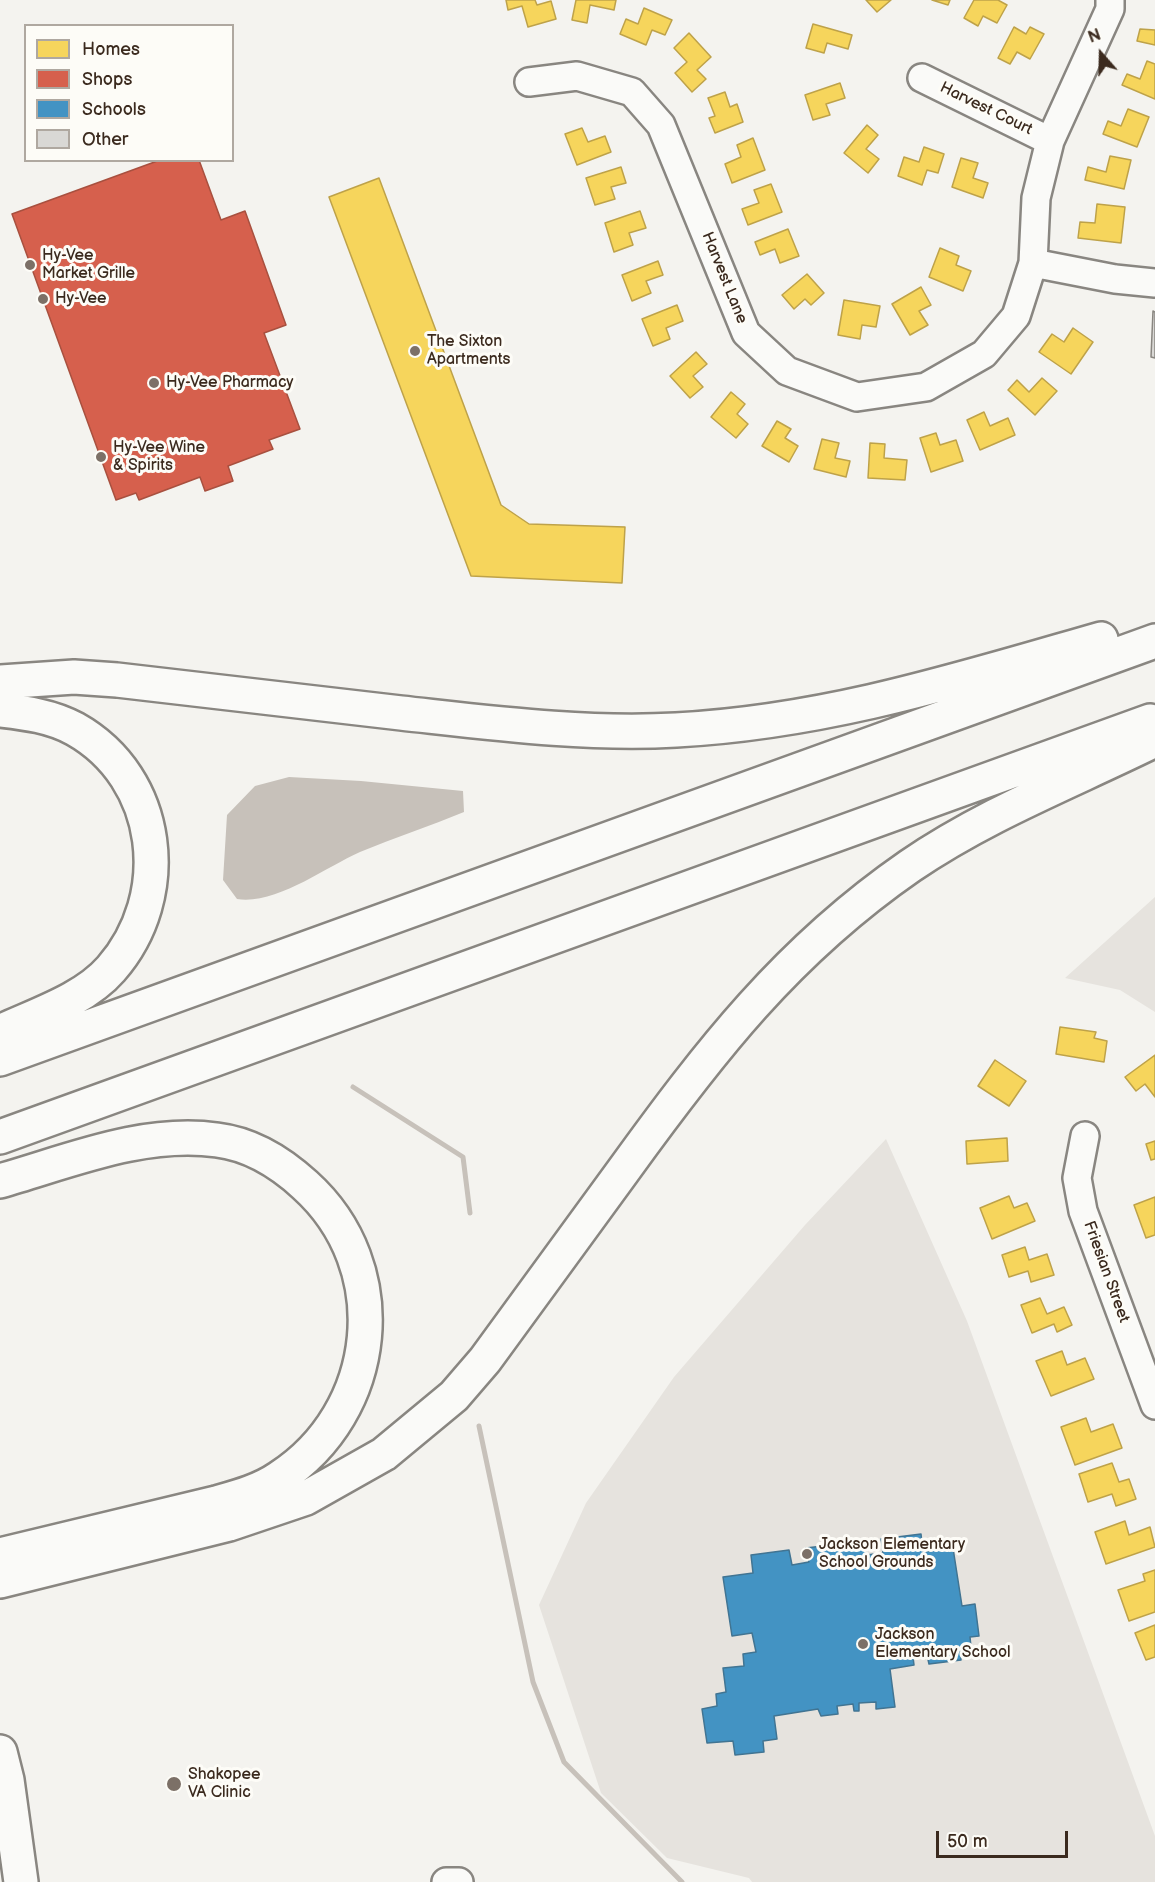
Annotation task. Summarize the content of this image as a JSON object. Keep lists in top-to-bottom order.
{
  "streets": {
    "street": ["Harvest Court", "Harvest Lane", "Friesian Street"]
  },
  "crossings": [
    ["Harvest Court", "Harvest Lane"]
  ],
  "places": [
    "Hy-Vee Market Grille",
    "Hy-Vee",
    "The Sixton Apartments",
    "Hy-Vee Pharmacy",
    "Hy-Vee Wine & Spirits",
    "Jackson Elementary School Grounds",
    "Jackson Elementary School",
    "Shakopee VA Clinic"
  ],
  "legend": [
    "Homes",
    "Shops",
    "Schools",
    "Other"
  ],
  "scale_bar": "50 m",
  "north": "top"
}
